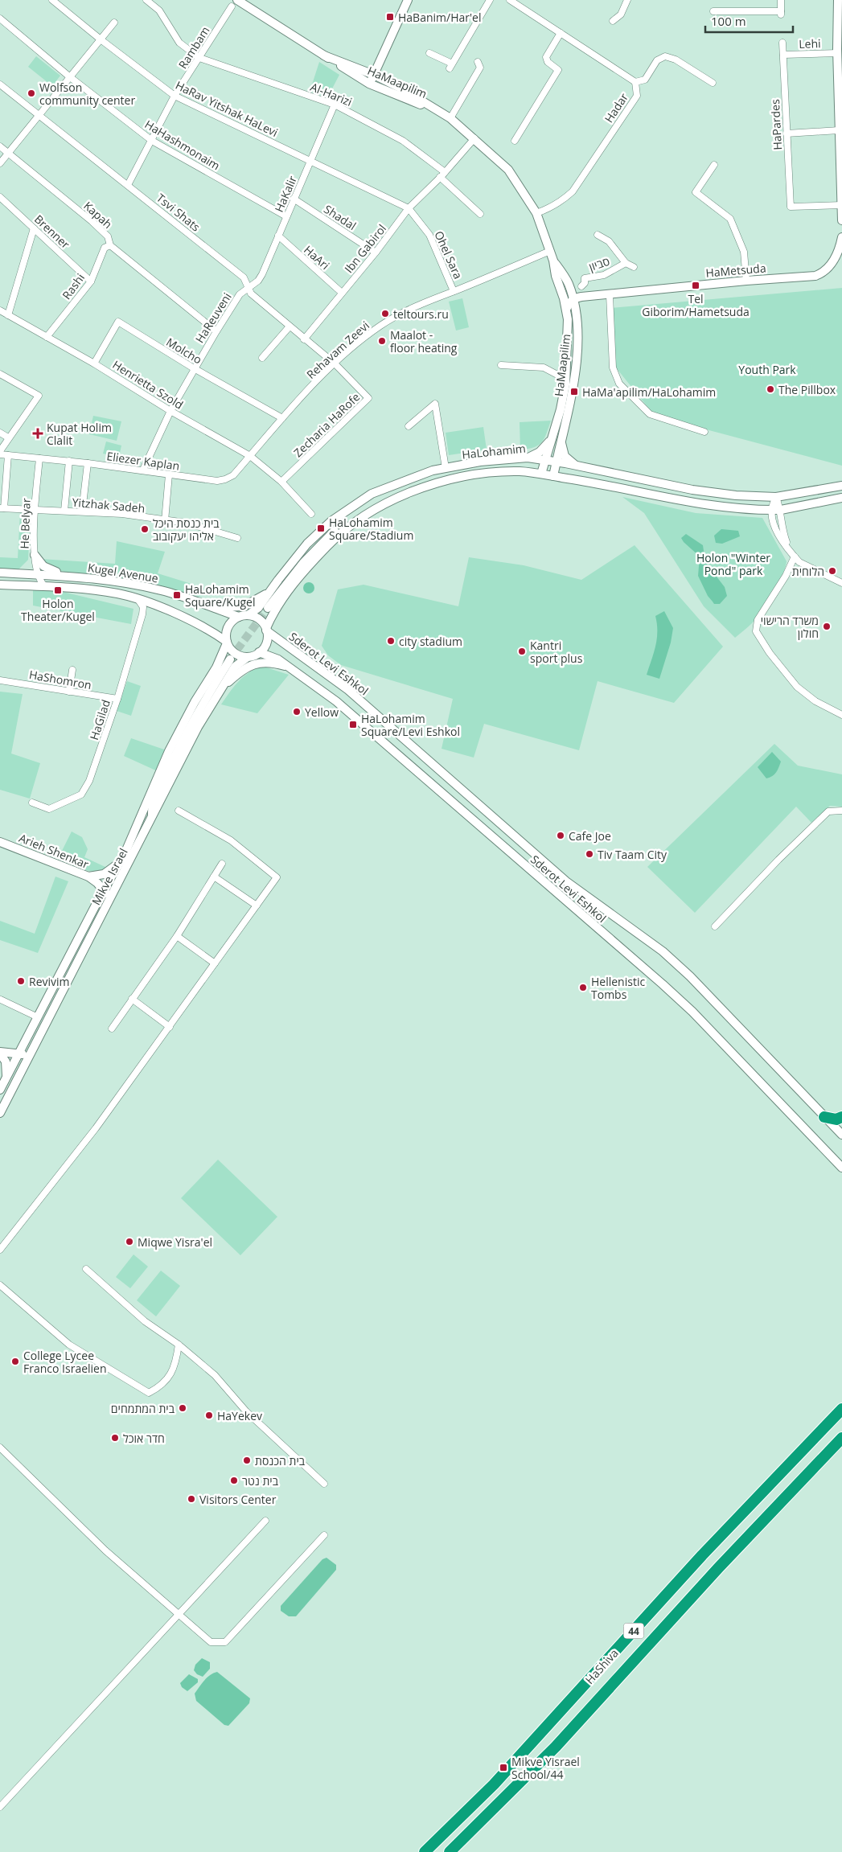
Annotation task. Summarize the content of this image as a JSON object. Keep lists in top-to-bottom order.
{
  "streets": {
    "highway": ["44", "HaShiva"],
    "main road": [
      "HaMaapilim",
      "HaMetsuda",
      "HaLohamim",
      "Kugel Avenue",
      "Sderot Levi Eshkol",
      "Arieh Shenkar",
      "Mikve Israel"
    ],
    "street": [
      "Lehi",
      "Rambam",
      "Al-Harizi",
      "Hadar",
      "HaRav Yitshak HaLevi",
      "HaPardes",
      "HaHashmonaim",
      "HaKalir",
      "Tsvi Shats",
      "Kapah",
      "Shadal",
      "Brenner",
      "Ibn Gabirol",
      "Ohel Sara",
      "HaAri",
      "סביון",
      "Rashi",
      "HaReuveni",
      "Rehavam Zeevi",
      "Molcho",
      "Henrietta Szold",
      "Zecharia HaRofe",
      "Eliezer Kaplan",
      "Yitzhak Sadeh",
      "He BeIyar",
      "HaShomron",
      "HaGilad"
    ]
  },
  "crossings": [
    ["Lehi", "HaPardes"],
    ["Rambam", "HaMaapilim"],
    ["Rambam", "Al-Harizi"],
    ["Rambam", "HaRav Yitshak HaLevi"],
    ["Rambam", "HaHashmonaim"],
    ["Rambam", "Tsvi Shats"],
    ["HaMaapilim", "Hadar"],
    ["HaMaapilim", "Ibn Gabirol"],
    ["HaMaapilim", "HaMetsuda"],
    ["HaMaapilim", "Rehavam Zeevi"],
    ["HaMaapilim", "HaLohamim"],
    ["Al-Harizi", "HaKalir"],
    ["Al-Harizi", "Ibn Gabirol"],
    ["HaRav Yitshak HaLevi", "HaKalir"],
    ["HaRav Yitshak HaLevi", "Ibn Gabirol"],
    ["HaRav Yitshak HaLevi", "Ohel Sara"],
    ["HaHashmonaim", "HaKalir"],
    ["HaKalir", "Tsvi Shats"],
    ["HaKalir", "Shadal"],
    ["HaKalir", "HaAri"],
    ["HaKalir", "HaReuveni"],
    ["Tsvi Shats", "Ibn Gabirol"],
    ["Tsvi Shats", "HaReuveni"],
    ["Tsvi Shats", "Rehavam Zeevi"],
    ["Tsvi Shats", "Zecharia HaRofe"],
    ["Kapah", "Rashi"],
    ["Kapah", "HaReuveni"],
    ["Shadal", "Ibn Gabirol"],
    ["Brenner", "Rashi"],
    ["Ibn Gabirol", "Ohel Sara"],
    ["Ibn Gabirol", "HaAri"],
    ["Ohel Sara", "Rehavam Zeevi"],
    ["Rashi", "Henrietta Szold"],
    ["HaReuveni", "Molcho"],
    ["HaReuveni", "Henrietta Szold"],
    ["HaReuveni", "Eliezer Kaplan"],
    ["Rehavam Zeevi", "Molcho"],
    ["Rehavam Zeevi", "Henrietta Szold"],
    ["Rehavam Zeevi", "Zecharia HaRofe"],
    ["Rehavam Zeevi", "Eliezer Kaplan"],
    ["Molcho", "Henrietta Szold"],
    ["Henrietta Szold", "Zecharia HaRofe"],
    ["Henrietta Szold", "Eliezer Kaplan"],
    ["HaLohamim", "Kugel Avenue"],
    ["HaLohamim", "Sderot Levi Eshkol"],
    ["HaLohamim", "Mikve Israel"],
    ["Eliezer Kaplan", "He BeIyar"],
    ["Yitzhak Sadeh", "He BeIyar"],
    ["He BeIyar", "Kugel Avenue"],
    ["Kugel Avenue", "Sderot Levi Eshkol"],
    ["Kugel Avenue", "HaGilad"],
    ["Kugel Avenue", "Mikve Israel"],
    ["Sderot Levi Eshkol", "Mikve Israel"],
    ["HaShomron", "HaGilad"],
    ["Arieh Shenkar", "Mikve Israel"]
  ],
  "parks": ["Youth Park", "Holon \"Winter Pond\" park"],
  "places": {
    "transit": [
      "HaBanim/Har'el",
      "Tel Giborim/Hametsuda",
      "HaMa'apilim/HaLohamim",
      "HaLohamim Square/Stadium",
      "Holon Theater/Kugel",
      "HaLohamim Square/Kugel",
      "HaLohamim Square/Levi Eshkol",
      "Mikve Yisrael School/44"
    ],
    "other": [
      "Wolfson community center",
      "teltours.ru",
      "Maalot - floor heating",
      "The Pillbox",
      "בית כנסת היכל אליהו יעקובוב",
      "הלוחית",
      "משרד הרישוי חולון",
      "city stadium",
      "Kantri sport plus",
      "Yellow",
      "Cafe Joe",
      "Tiv Taam City",
      "Revivim",
      "Hellenistic Tombs",
      "Miqwe Yisra'el",
      "College Lycee Franco Israelien",
      "בית המתמחים",
      "HaYekev",
      "חדר אוכל",
      "בית הכנסת",
      "בית נטר",
      "Visitors Center"
    ],
    "health": ["Kupat Holim Clalit"]
  },
  "scale_bar": "100 m"
}
